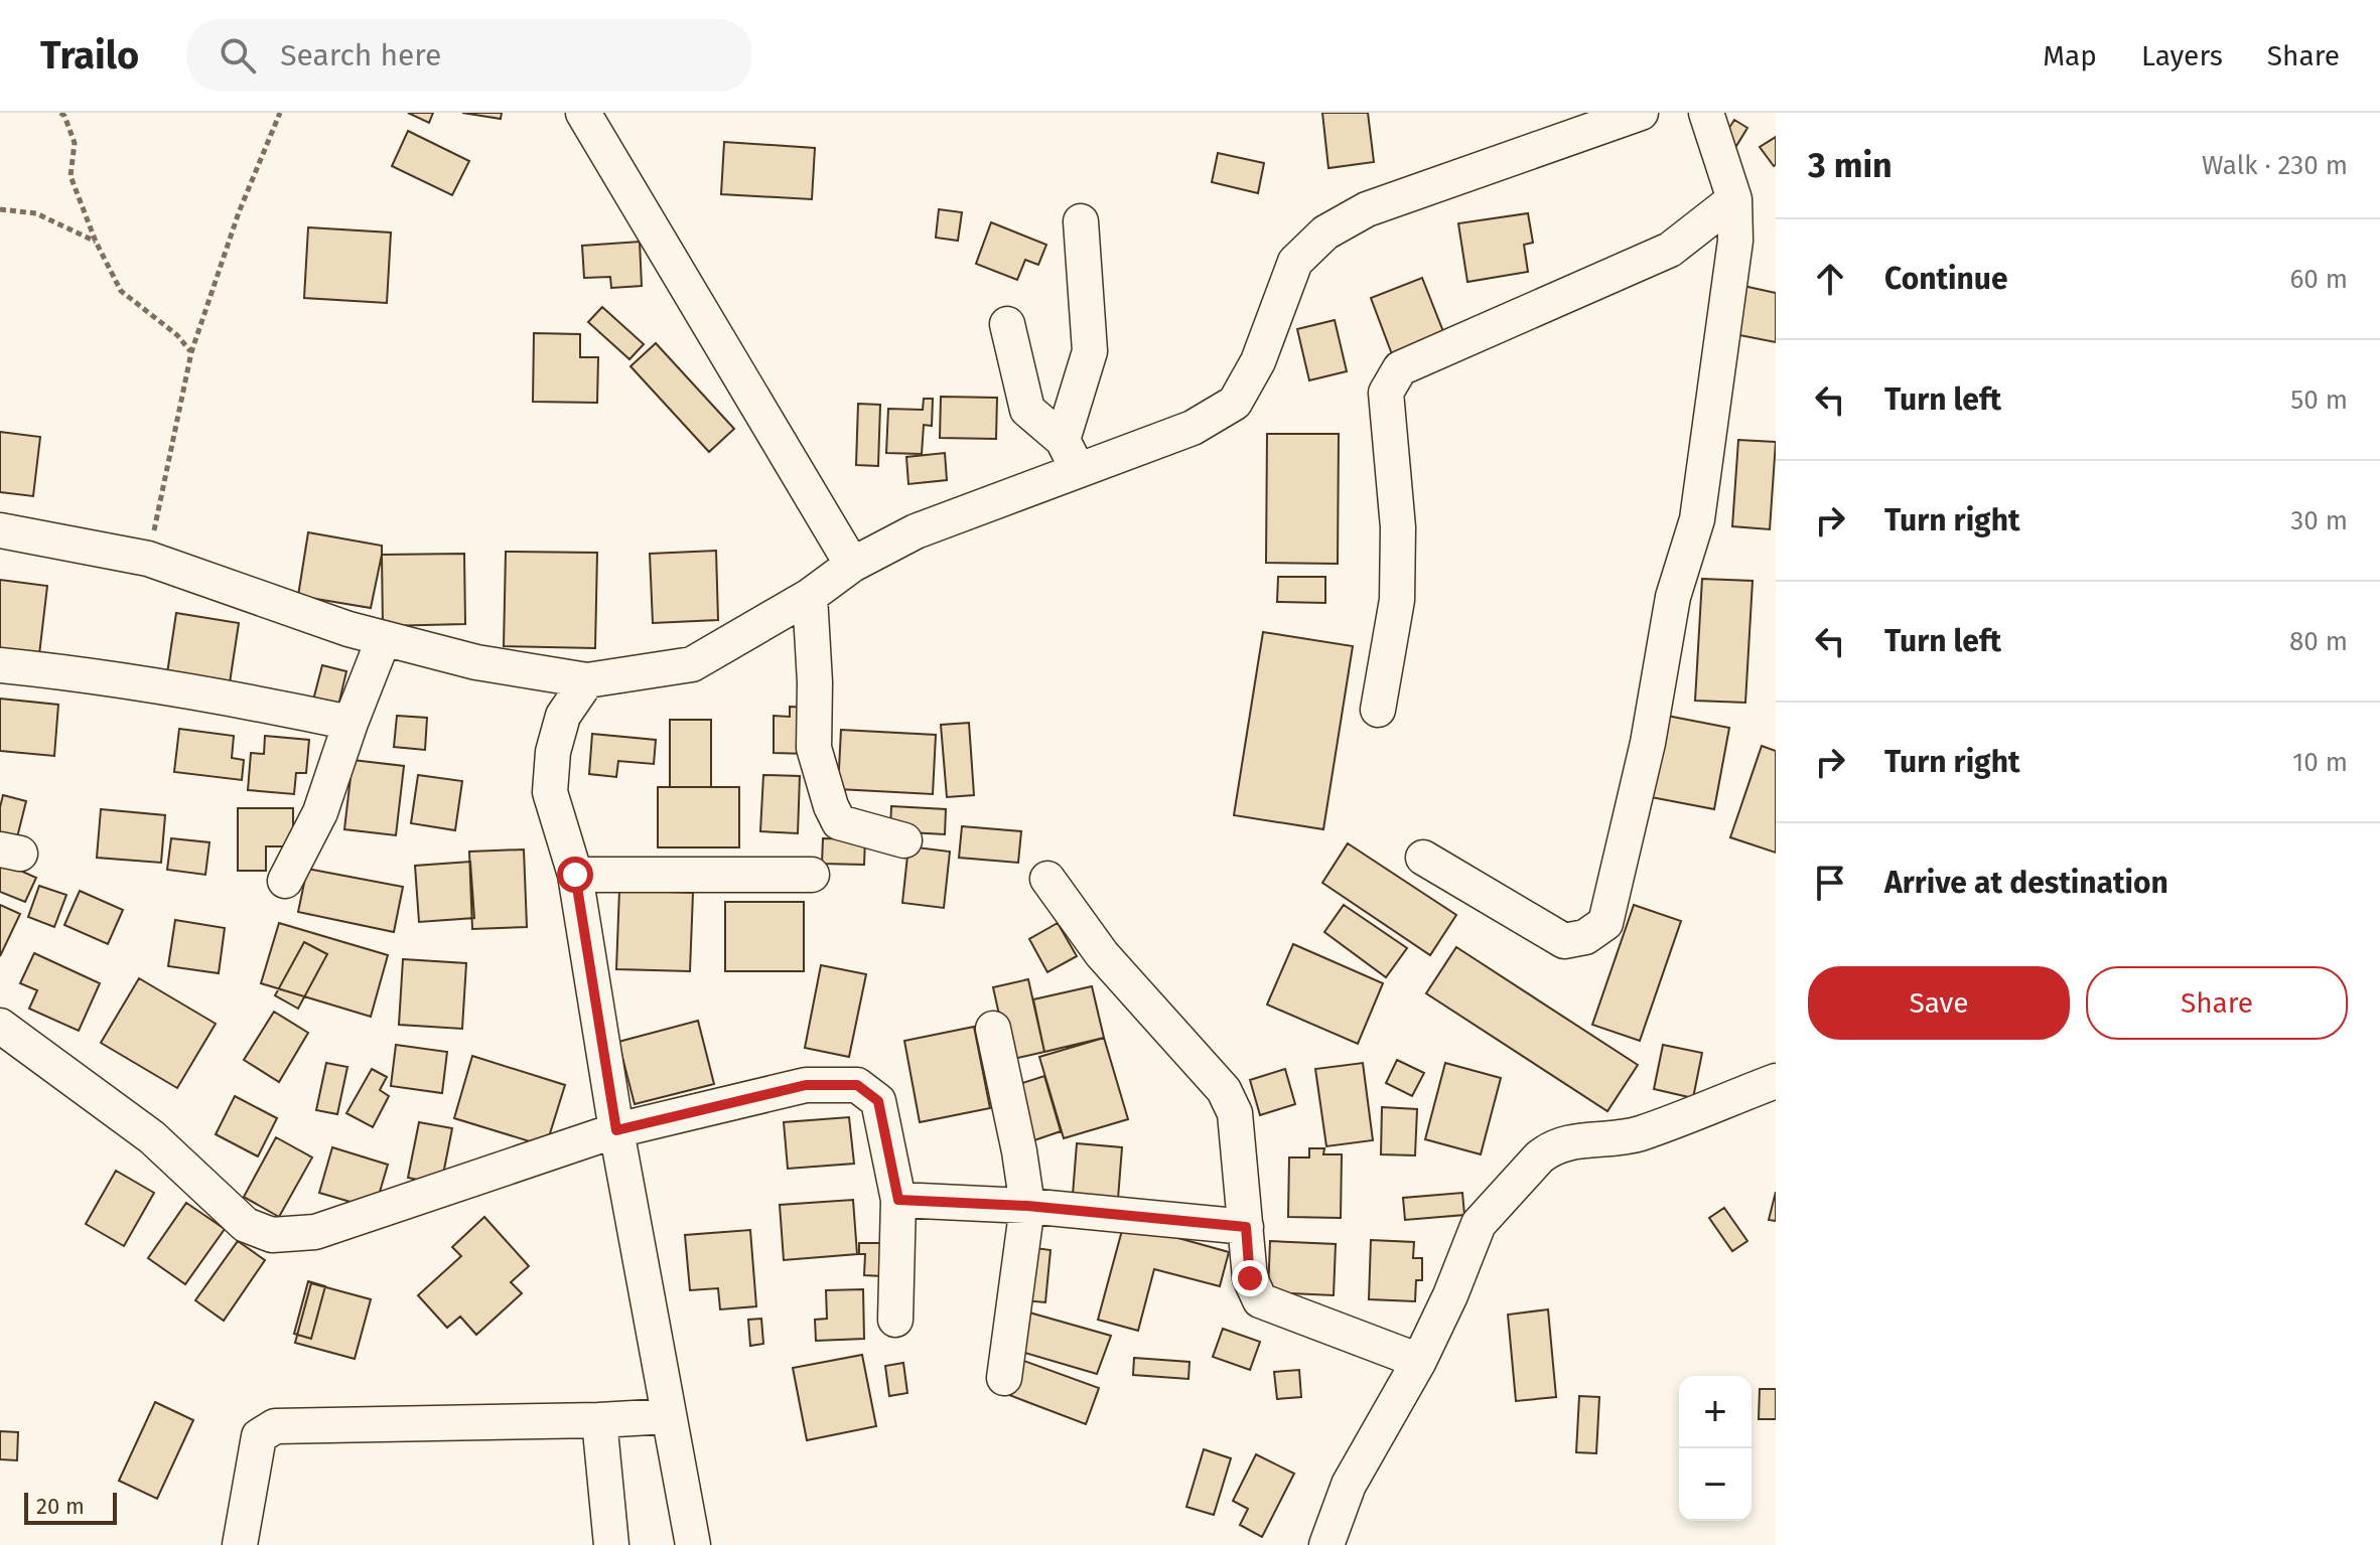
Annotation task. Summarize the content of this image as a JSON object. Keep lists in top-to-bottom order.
{
  "scale_bar": "20 m",
  "page": {
    "header": "Trailo",
    "search": "Search here",
    "nav": ["Map", "Layers", "Share"],
    "heading": ["3 min", "Walk · 230 m"],
    "list": [
      ["Continue", "60 m"],
      ["Turn left", "50 m"],
      ["Turn right", "30 m"],
      ["Turn left", "80 m"],
      ["Turn right", "10 m"],
      "Arrive at destination"
    ],
    "buttons": ["Save", "Share"],
    "map_buttons": ["+", "−"],
    "scale": "20 m"
  }
}
